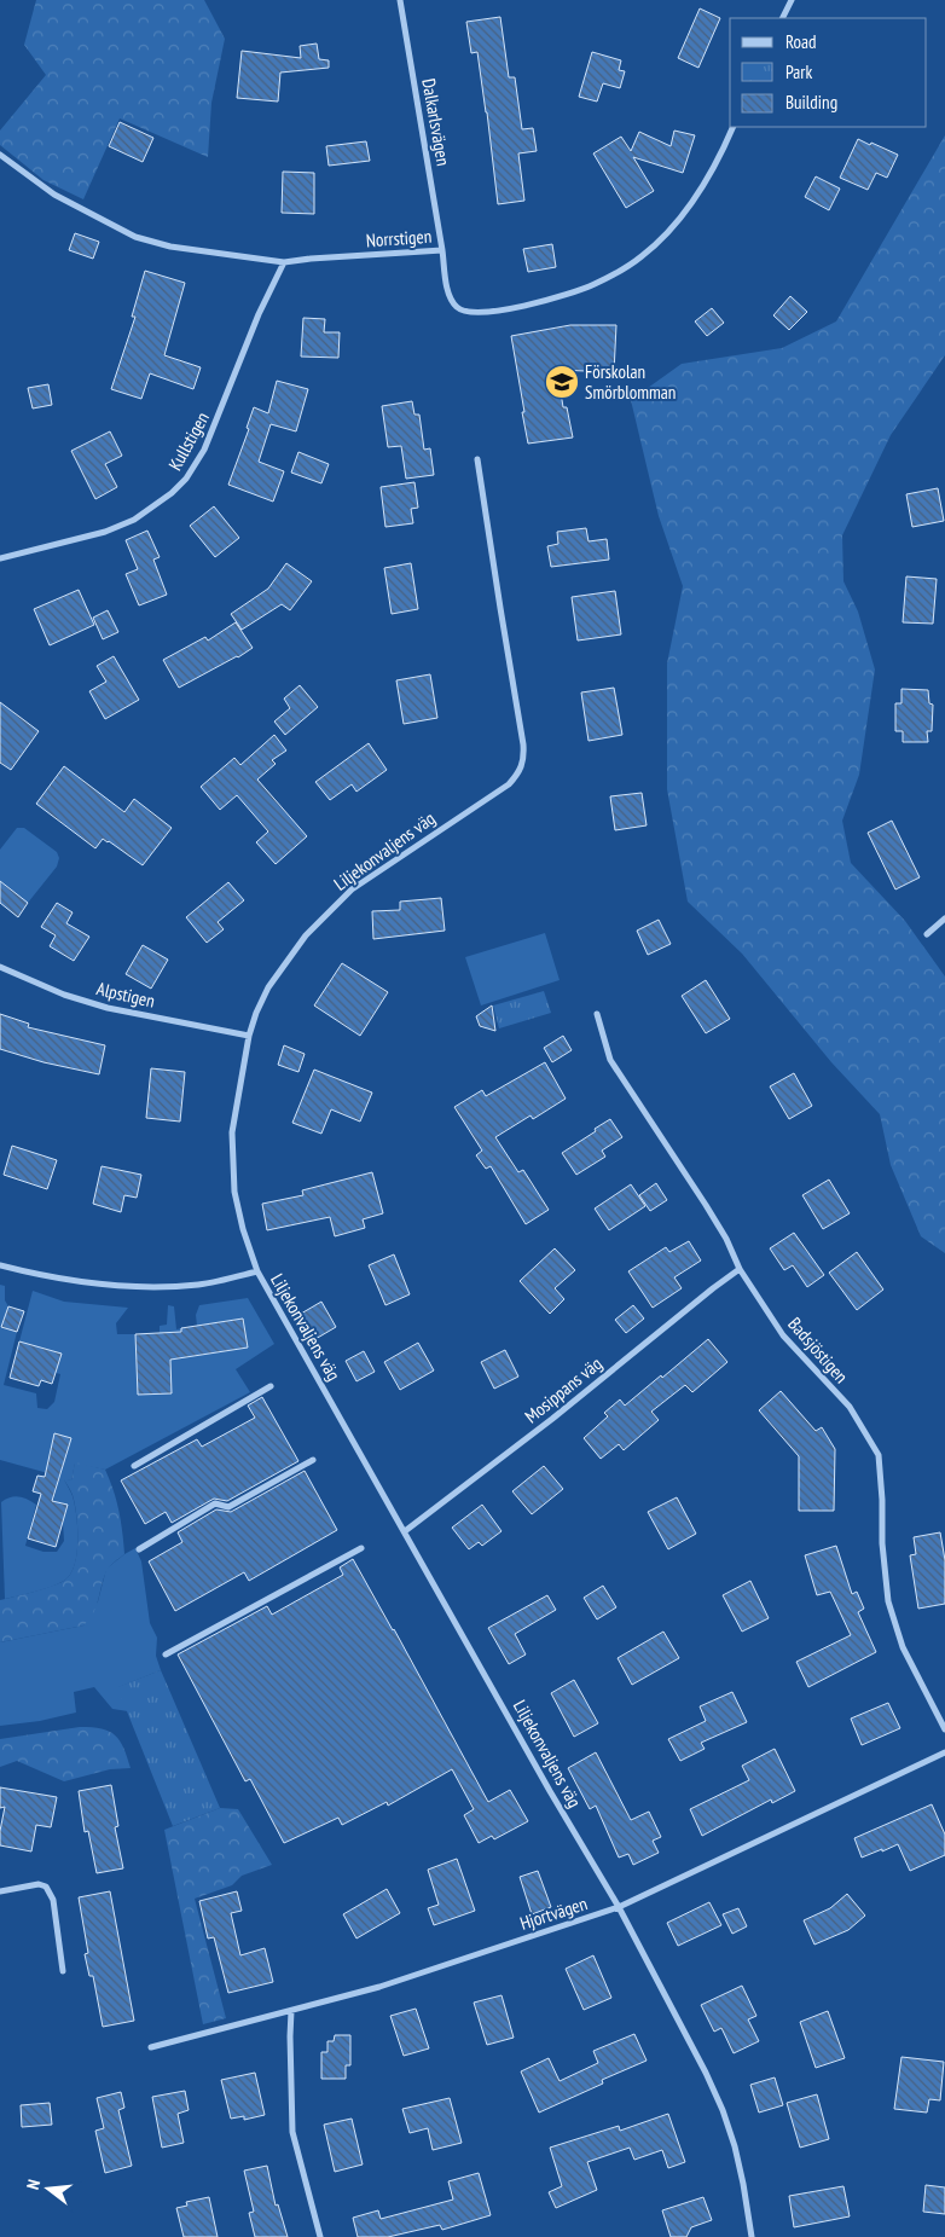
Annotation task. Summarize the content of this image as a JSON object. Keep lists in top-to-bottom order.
{
  "streets": {
    "street": [
      "Dalkarlsvägen",
      "Norrstigen",
      "Kullstigen",
      "Liljekonvaljens väg",
      "Alpstigen",
      "Badsjöstigen",
      "Mosippans väg",
      "Hjortvägen"
    ]
  },
  "crossings": [
    ["Dalkarlsvägen", "Norrstigen"],
    ["Norrstigen", "Kullstigen"],
    ["Liljekonvaljens väg", "Alpstigen"],
    ["Liljekonvaljens väg", "Mosippans väg"],
    ["Liljekonvaljens väg", "Hjortvägen"],
    ["Badsjöstigen", "Mosippans väg"]
  ],
  "places": {
    "school or university": ["Förskolan Smörblomman"]
  },
  "legend": ["Road", "Park", "Building"],
  "north": "left"
}
